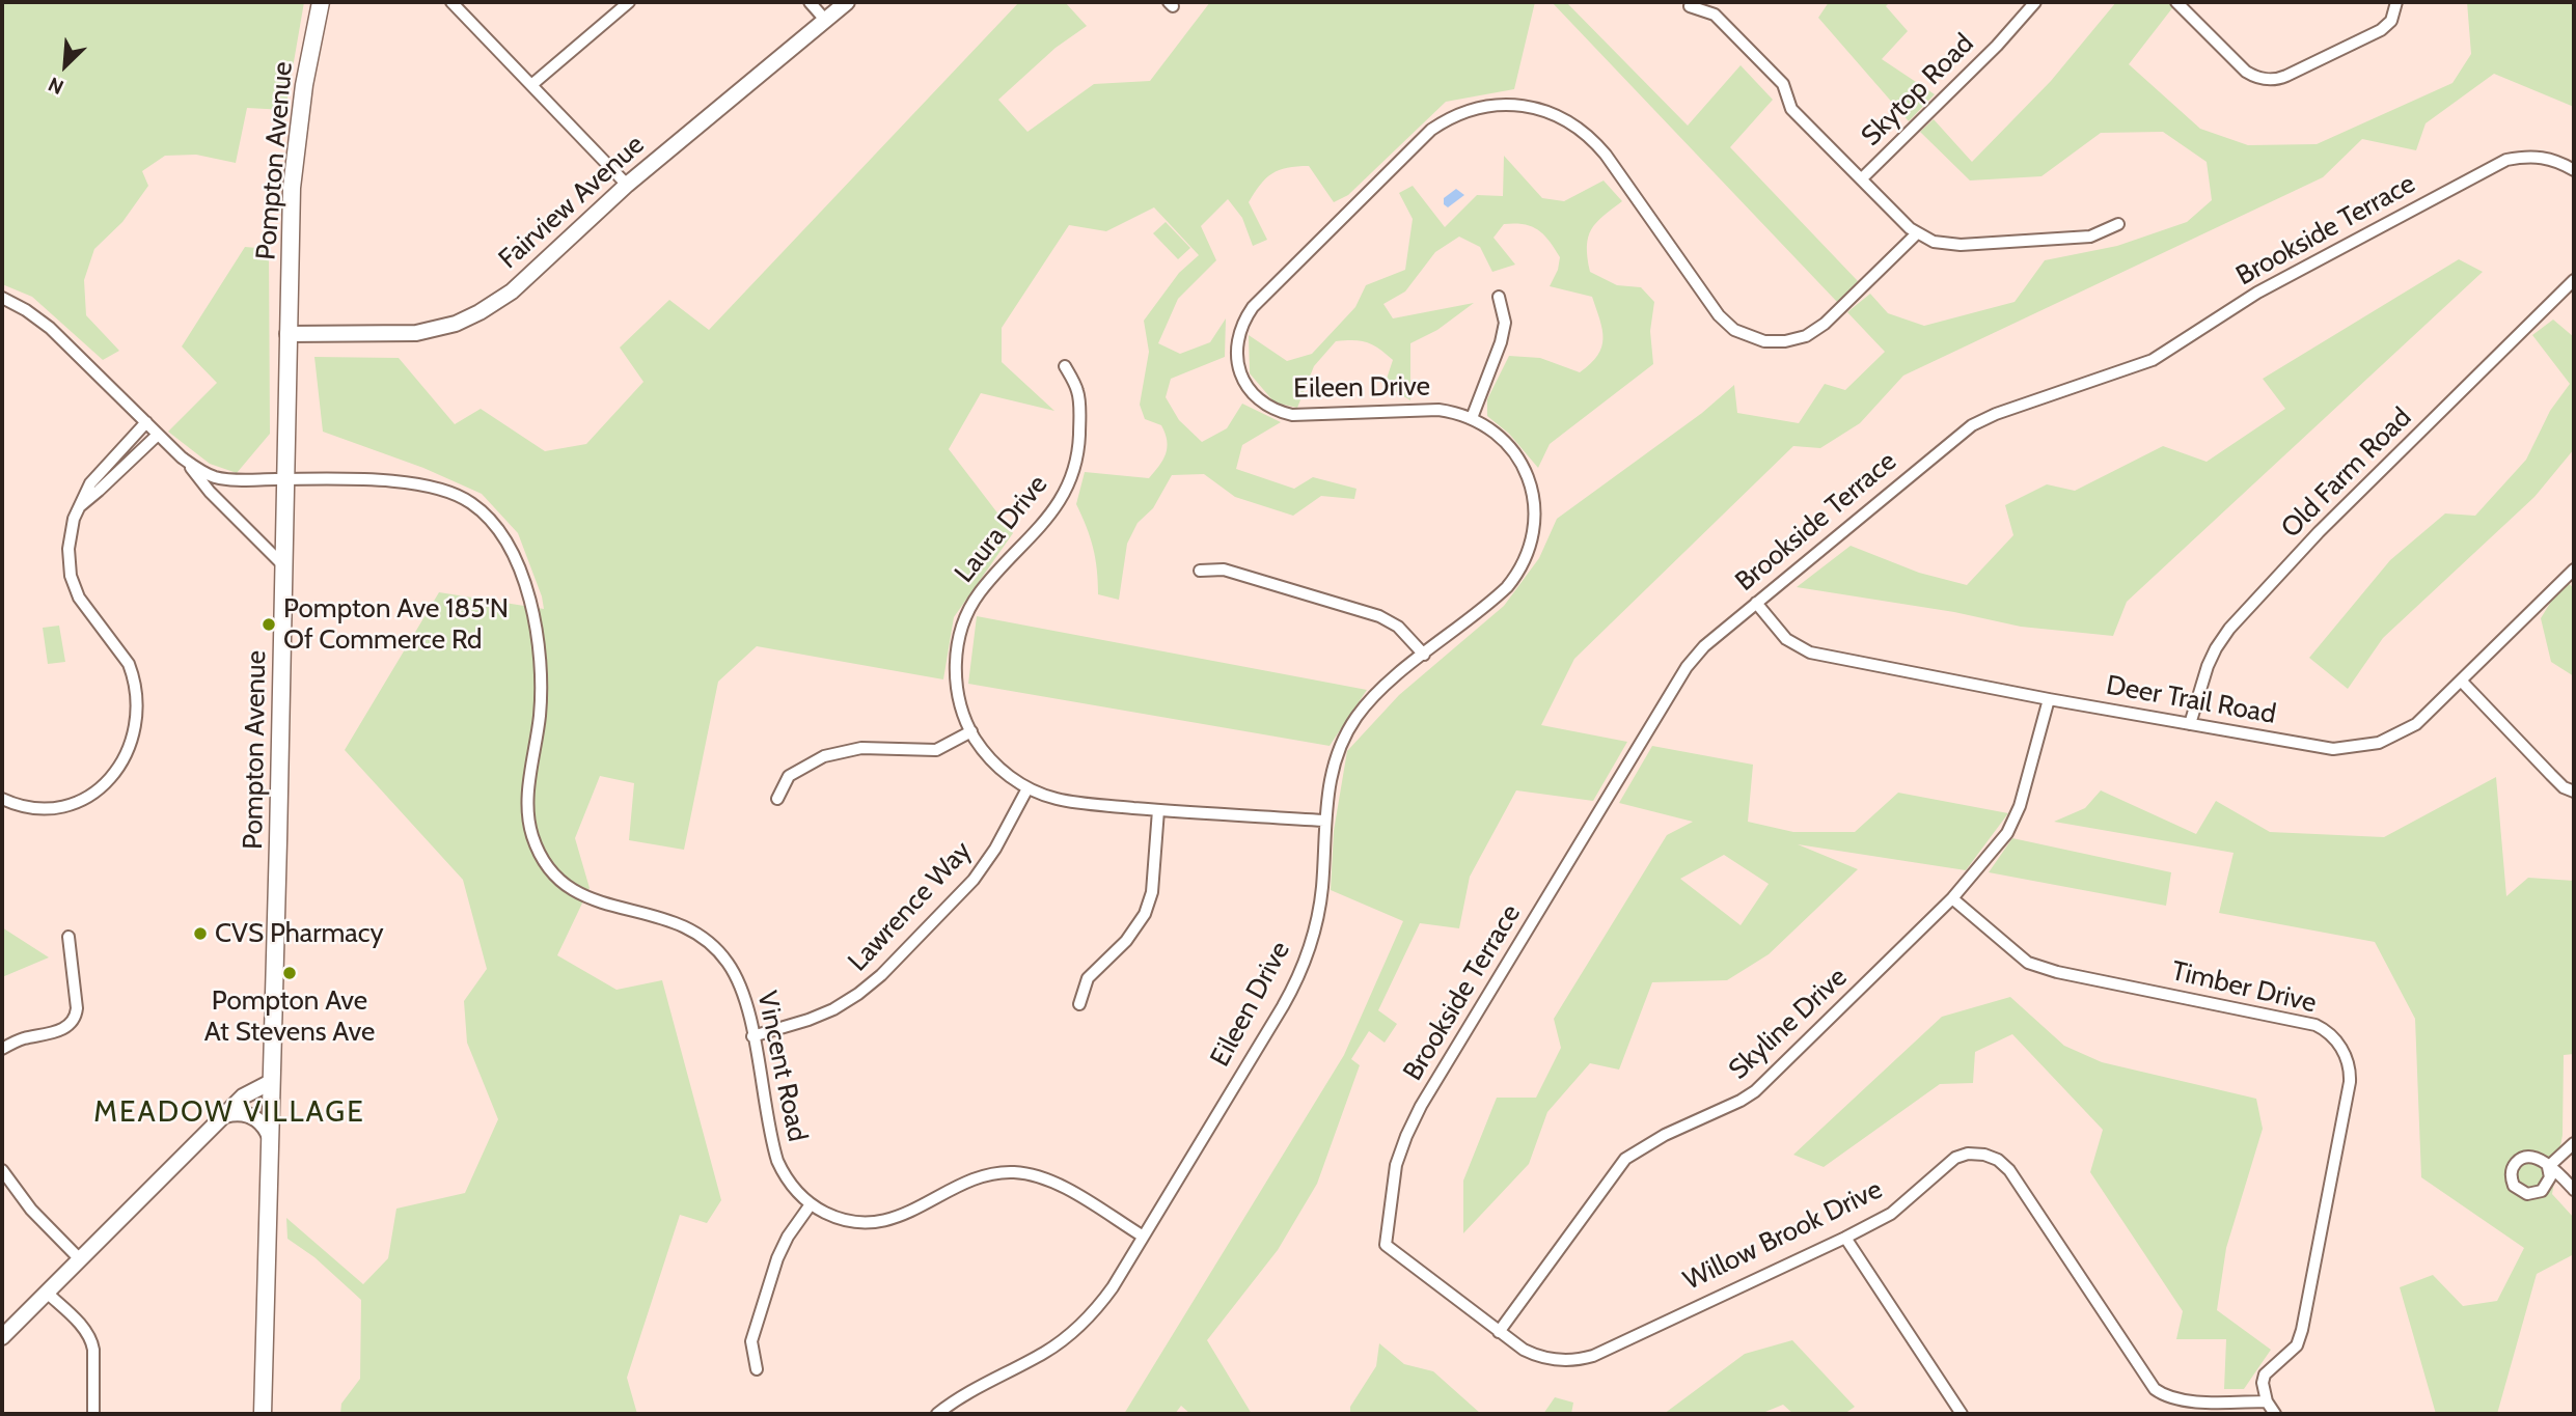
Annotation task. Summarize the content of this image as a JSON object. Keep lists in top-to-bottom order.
{
  "streets": {
    "main road": ["Pompton Avenue", "Fairview Avenue"],
    "street": [
      "Skytop Road",
      "Brookside Terrace",
      "Eileen Drive",
      "Old Farm Road",
      "Laura Drive",
      "Deer Trail Road",
      "Lawrence Way",
      "Timber Drive",
      "Skyline Drive",
      "Vincent Road",
      "Willow Brook Drive"
    ]
  },
  "crossings": [
    ["Pompton Avenue", "Fairview Avenue"],
    ["Pompton Avenue", "Vincent Road"],
    ["Brookside Terrace", "Deer Trail Road"],
    ["Brookside Terrace", "Willow Brook Drive"],
    ["Eileen Drive", "Laura Drive"],
    ["Eileen Drive", "Vincent Road"],
    ["Old Farm Road", "Deer Trail Road"],
    ["Laura Drive", "Lawrence Way"],
    ["Deer Trail Road", "Skyline Drive"],
    ["Lawrence Way", "Vincent Road"],
    ["Timber Drive", "Skyline Drive"],
    ["Timber Drive", "Willow Brook Drive"],
    ["Skyline Drive", "Willow Brook Drive"]
  ],
  "districts": ["MEADOW VILLAGE"],
  "places": ["Pompton Ave 185'N Of Commerce Rd", "CVS Pharmacy", "Pompton Ave At Stevens Ave"],
  "north": "bottom left"
}
